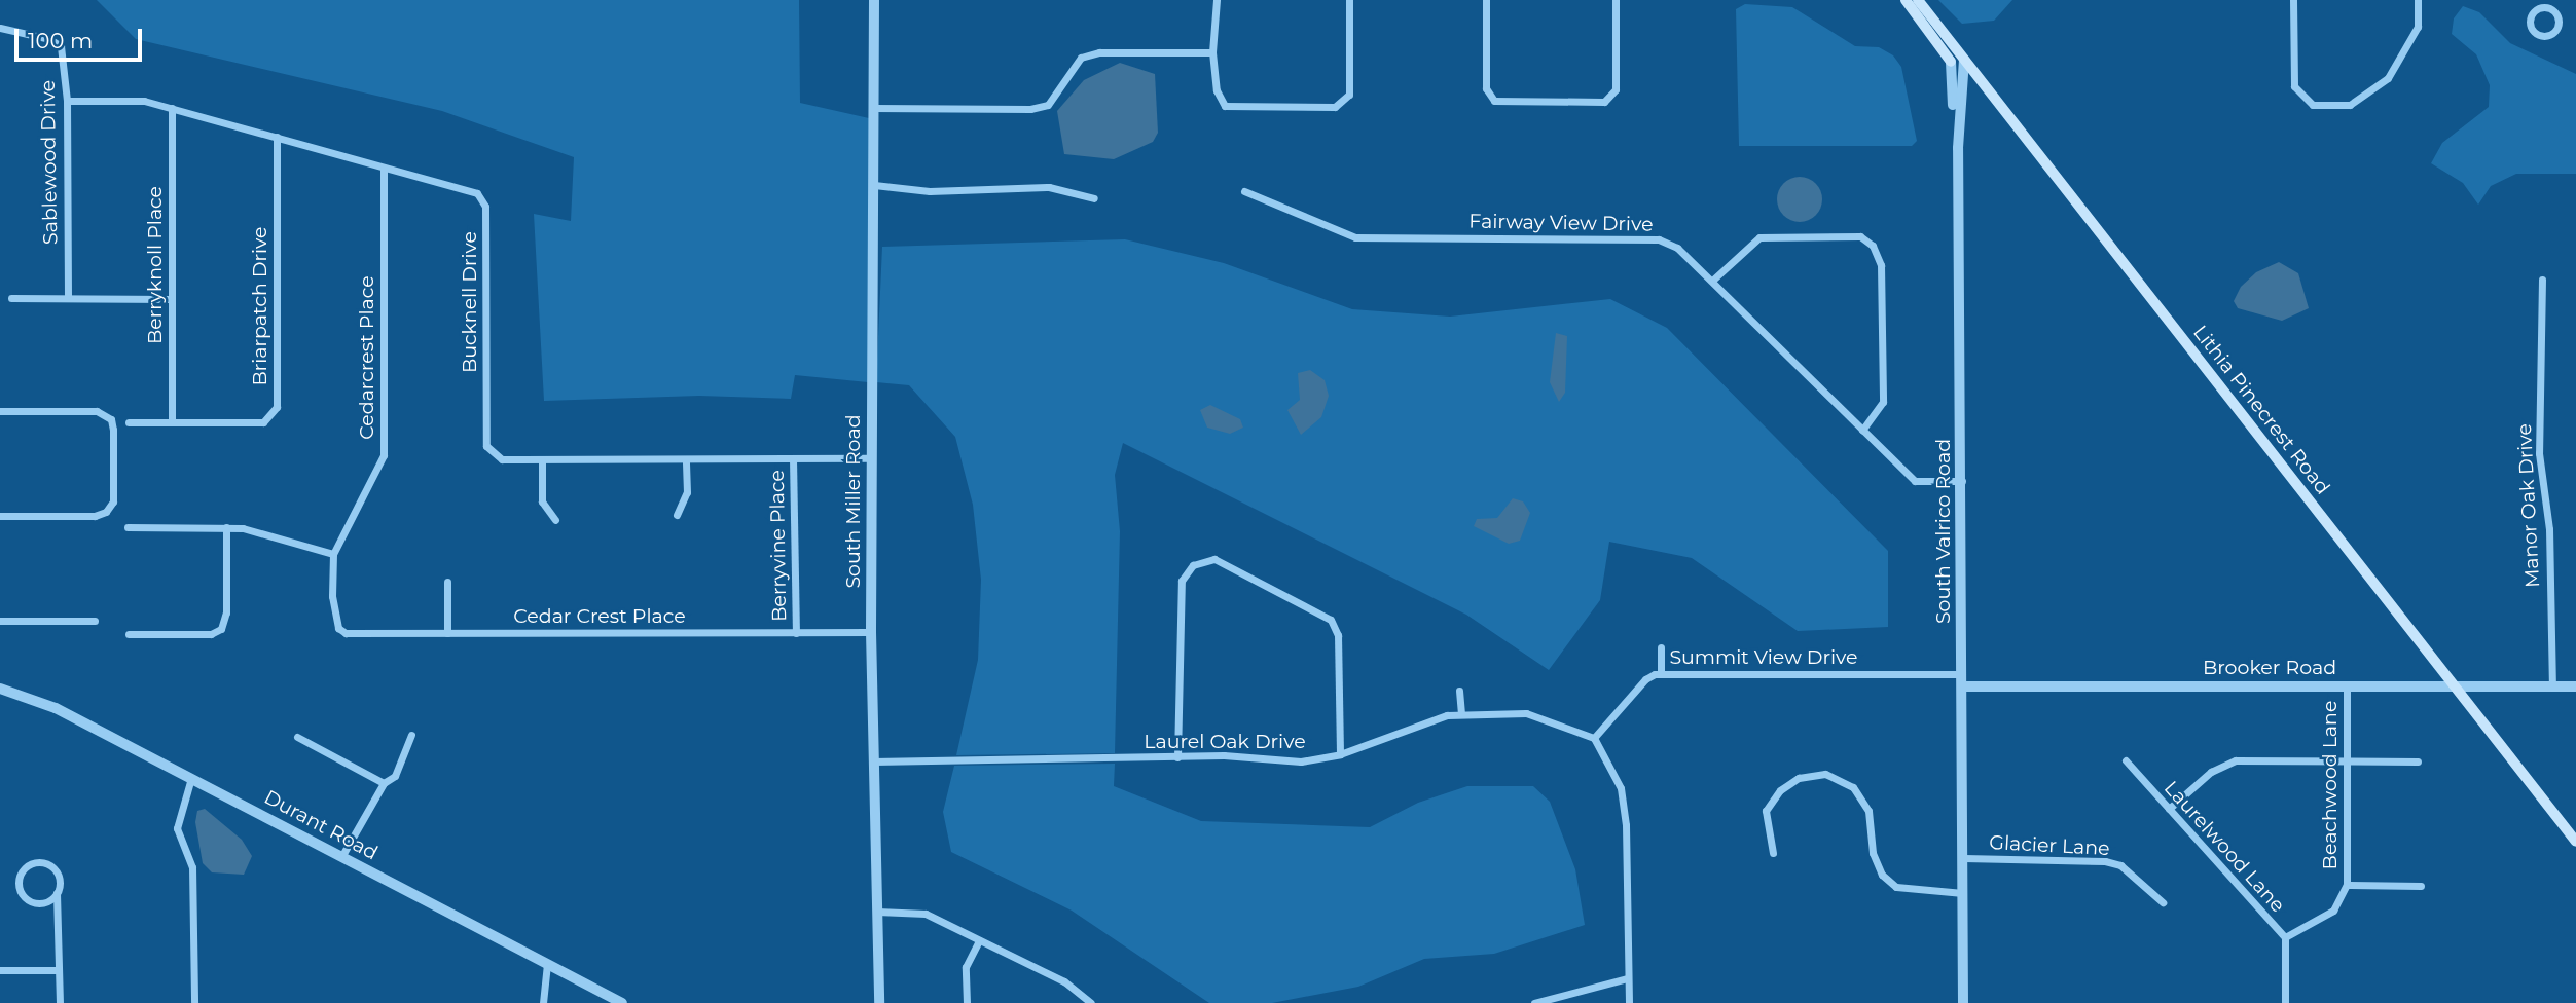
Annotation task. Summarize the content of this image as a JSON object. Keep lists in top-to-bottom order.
{
  "streets": {
    "main road": ["Lithia Pinecrest Road"],
    "street": [
      "Sablewood Drive",
      "Fairway View Drive",
      "Berryknoll Place",
      "Bucknell Drive",
      "Briarpatch Drive",
      "Cedarcrest Place",
      "South Miller Road",
      "Manor Oak Drive",
      "South Valrico Road",
      "Berryvine Place",
      "Cedar Crest Place",
      "Summit View Drive",
      "Brooker Road",
      "Laurel Oak Drive",
      "Beachwood Lane",
      "Durant Road",
      "Glacier Lane",
      "Laurelwood Lane"
    ]
  },
  "crossings": [
    ["Sablewood Drive", "Bucknell Drive"],
    ["Fairway View Drive", "South Valrico Road"],
    ["Berryknoll Place", "Bucknell Drive"],
    ["Berryknoll Place", "Briarpatch Drive"],
    ["Bucknell Drive", "Briarpatch Drive"],
    ["Bucknell Drive", "Cedarcrest Place"],
    ["Bucknell Drive", "South Miller Road"],
    ["Bucknell Drive", "Berryvine Place"],
    ["Cedarcrest Place", "Cedar Crest Place"],
    ["Lithia Pinecrest Road", "South Valrico Road"],
    ["Lithia Pinecrest Road", "Brooker Road"],
    ["South Miller Road", "Cedar Crest Place"],
    ["South Miller Road", "Laurel Oak Drive"],
    ["Manor Oak Drive", "Brooker Road"],
    ["South Valrico Road", "Summit View Drive"],
    ["South Valrico Road", "Brooker Road"],
    ["South Valrico Road", "Glacier Lane"],
    ["Berryvine Place", "Cedar Crest Place"],
    ["Summit View Drive", "Laurel Oak Drive"],
    ["Brooker Road", "Beachwood Lane"],
    ["Beachwood Lane", "Laurelwood Lane"]
  ],
  "scale_bar": "100 m"
}
